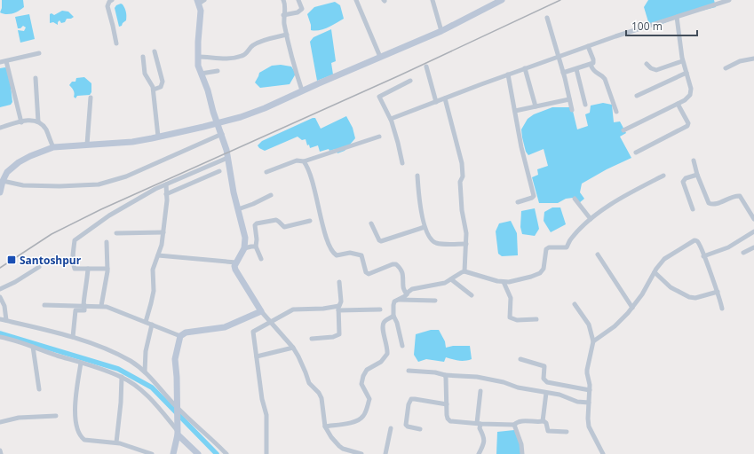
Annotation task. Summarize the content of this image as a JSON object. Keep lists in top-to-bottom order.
{
  "places": {
    "transit": ["Santoshpur"]
  },
  "scale_bar": "100 m"
}
